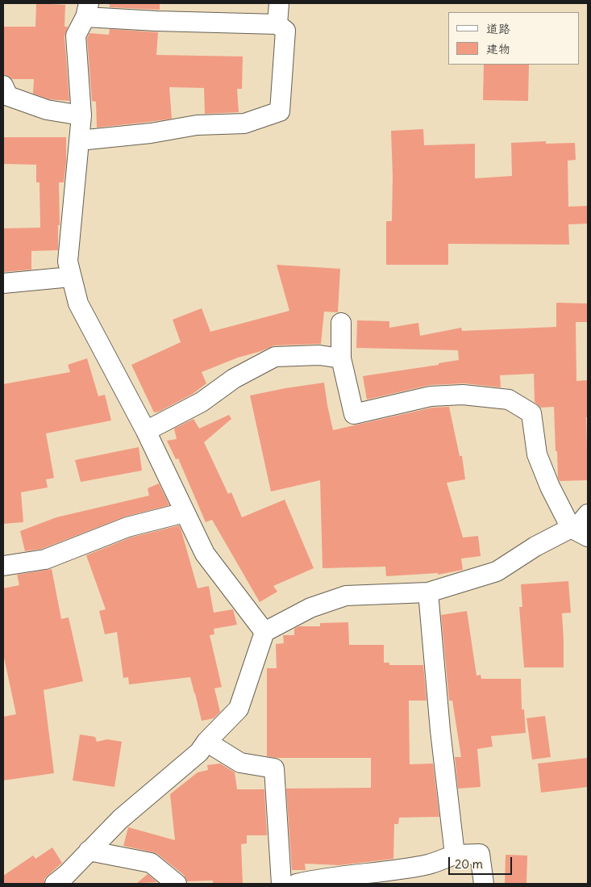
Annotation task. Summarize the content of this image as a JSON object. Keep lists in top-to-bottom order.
{
  "legend": ["道路", "建物"],
  "scale_bar": "20 m"
}
